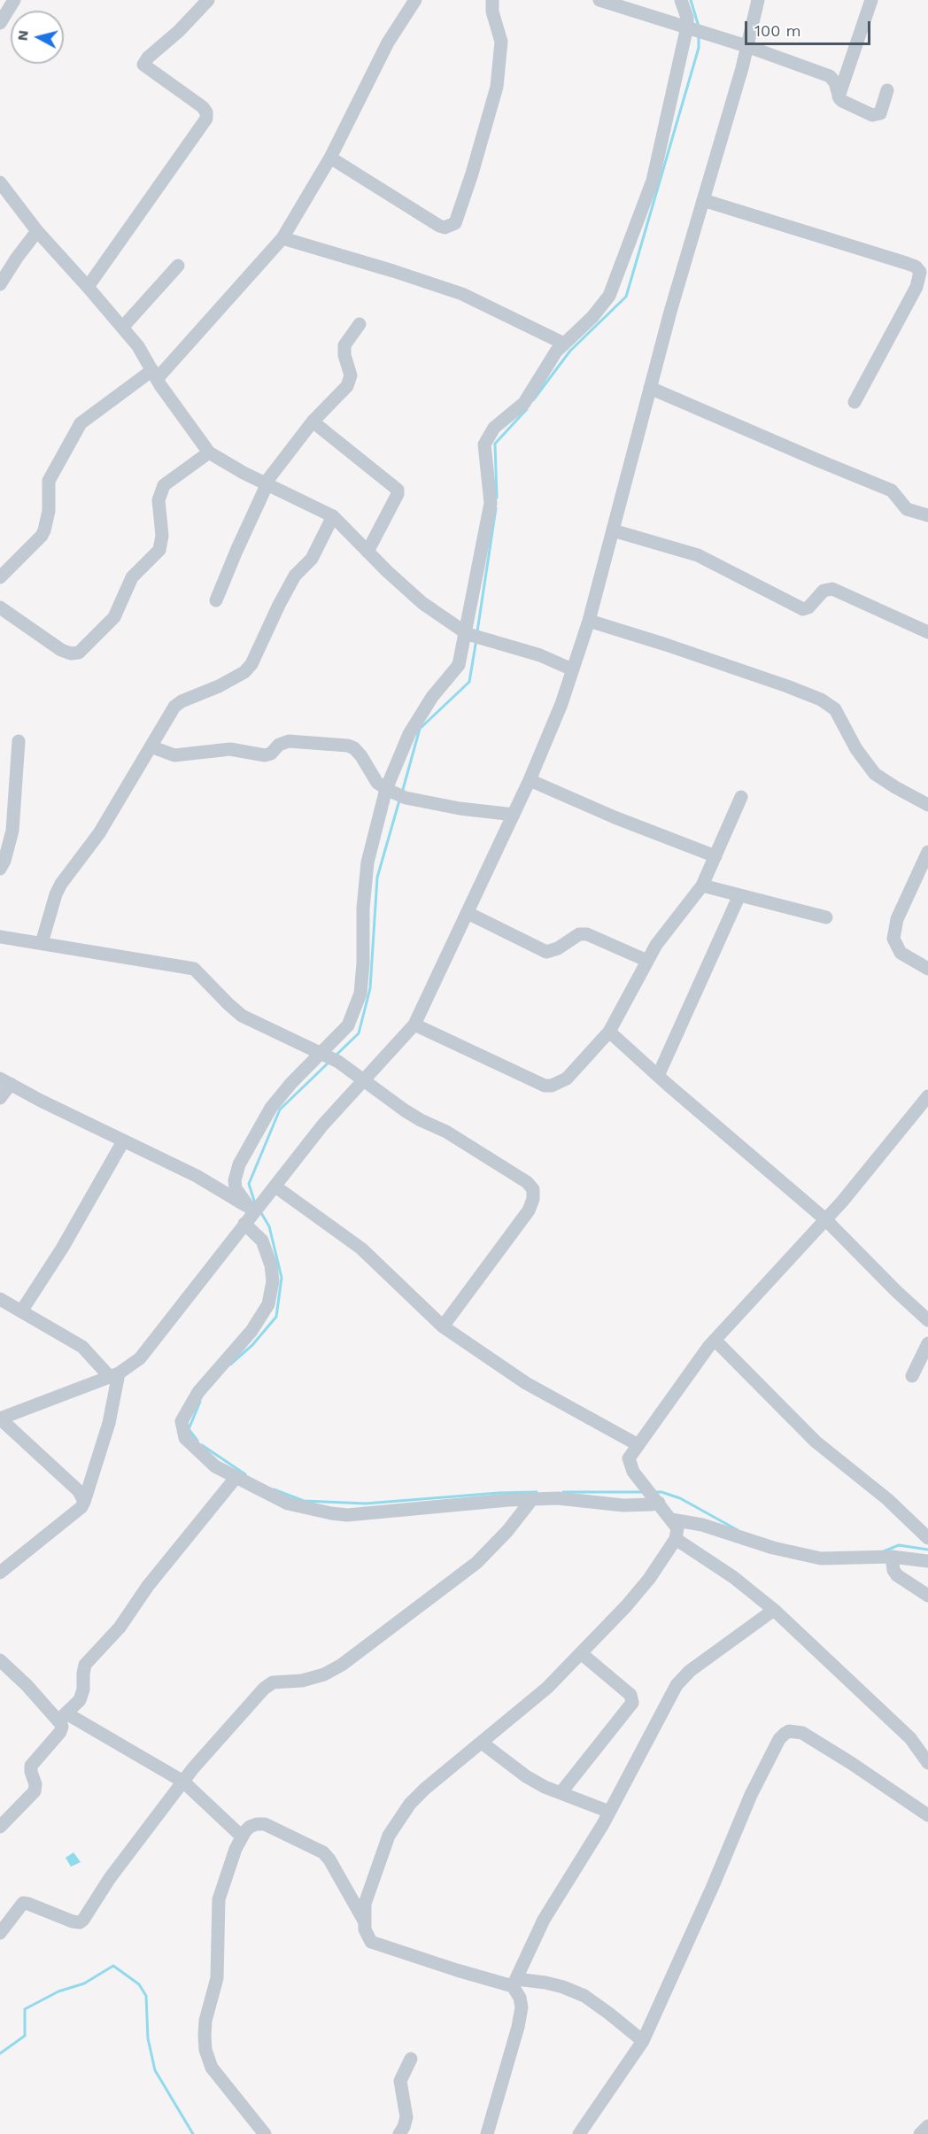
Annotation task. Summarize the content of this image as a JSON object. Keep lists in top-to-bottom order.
{
  "scale_bar": "100 m",
  "north": "left"
}
